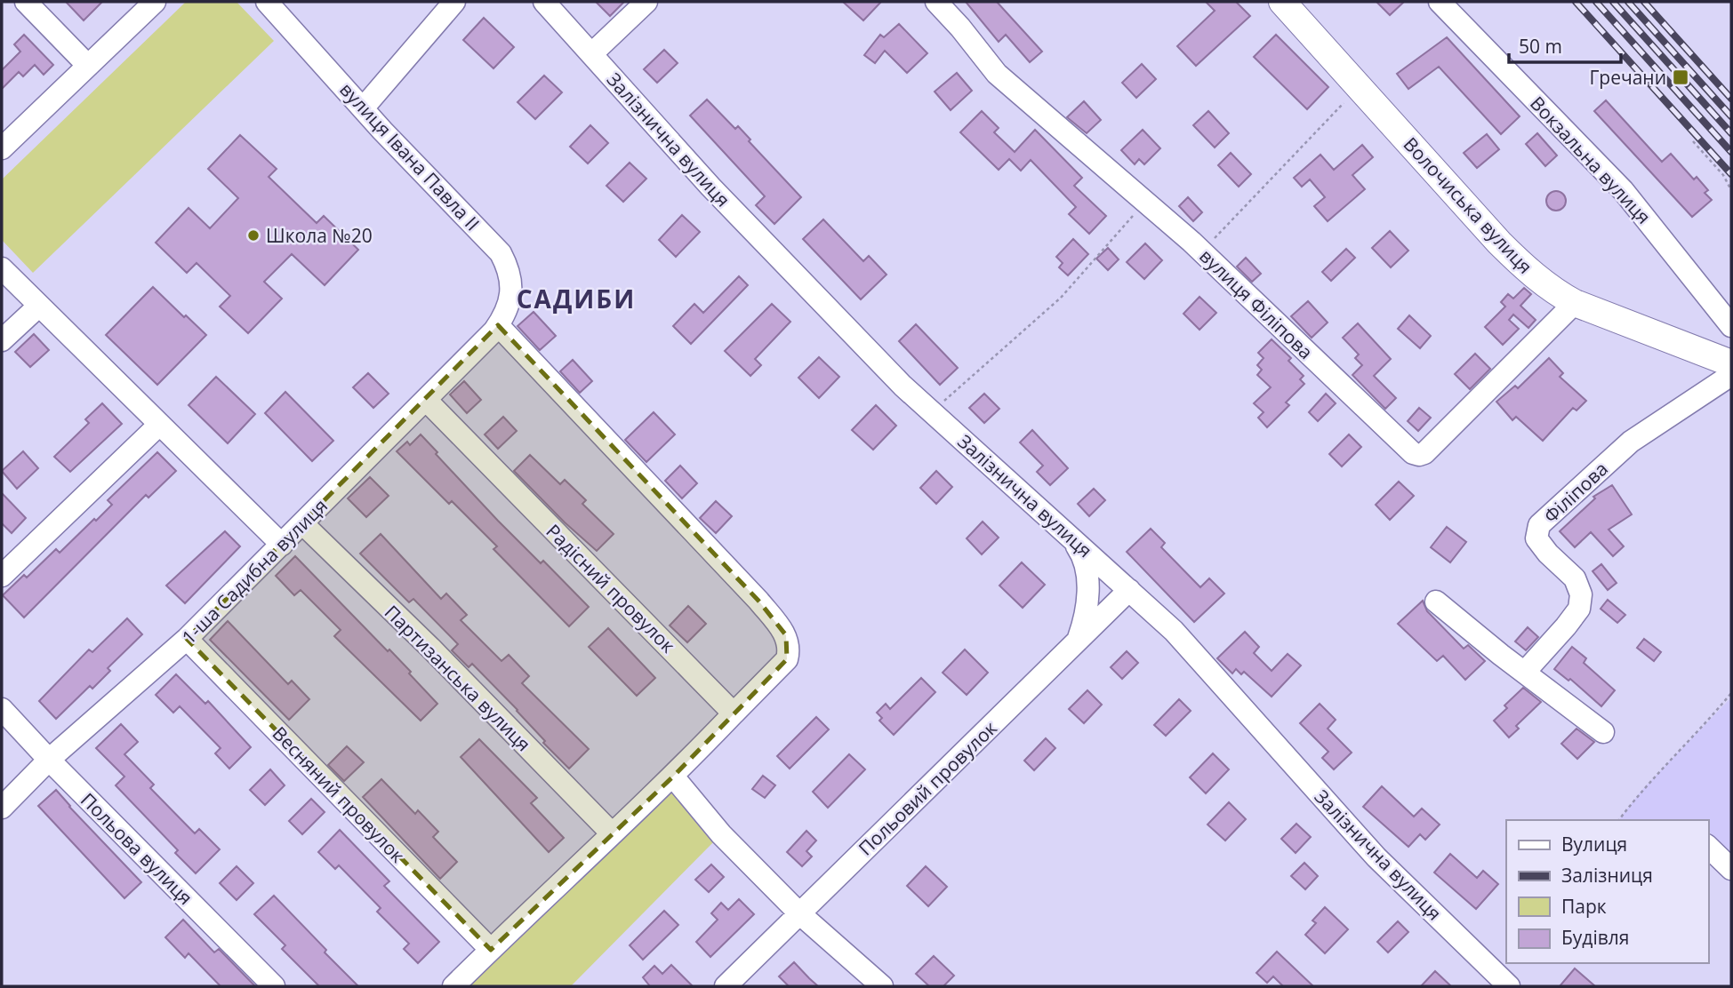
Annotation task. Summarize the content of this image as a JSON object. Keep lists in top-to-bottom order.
{
  "streets": {
    "main road": ["Волочиська вулиця"],
    "street": [
      "Залізнична вулиця",
      "вулиця Івана Павла II",
      "Вокзальна вулиця",
      "вулиця Філіпова",
      "Філіпова",
      "1-ша Садибна вулиця",
      "Радісний провулок",
      "Партизанська вулиця",
      "Польовий провулок",
      "Весняний провулок",
      "Польова вулиця"
    ]
  },
  "crossings": [
    ["Залізнична вулиця", "Польовий провулок"],
    ["вулиця Івана Павла II", "1-ша Садибна вулиця"],
    ["Волочиська вулиця", "вулиця Філіпова"],
    ["1-ша Садибна вулиця", "Радісний провулок"],
    ["1-ша Садибна вулиця", "Партизанська вулиця"],
    ["1-ша Садибна вулиця", "Весняний провулок"],
    ["1-ша Садибна вулиця", "Польова вулиця"]
  ],
  "districts": ["САДИБИ"],
  "places": {
    "transit": ["Гречани"],
    "other": ["Школа №20"]
  },
  "legend": [
    "Вулиця",
    "Залізниця",
    "Парк",
    "Будівля"
  ],
  "scale_bar": "50 m"
}
